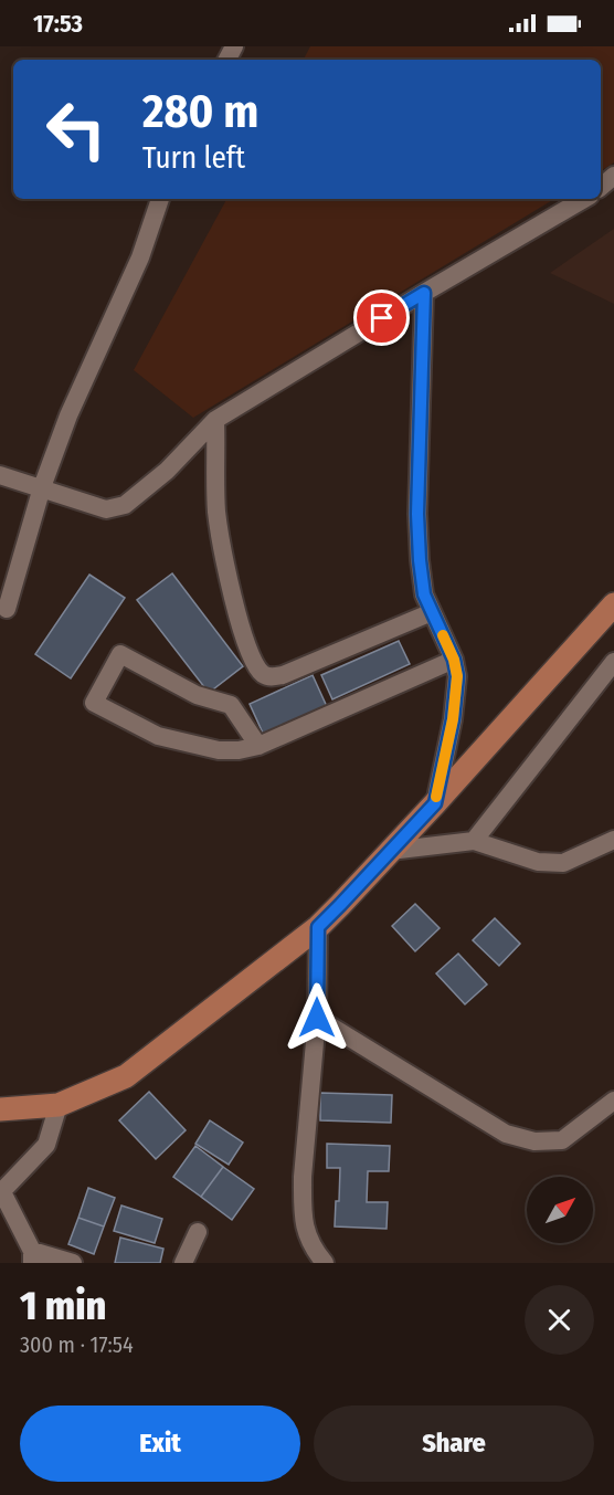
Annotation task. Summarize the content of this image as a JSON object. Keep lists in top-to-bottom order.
{
  "north": "top right",
  "page": {
    "status": "17:53",
    "turn": ["280 m", "Turn left"],
    "heading": ["1 min", "300 m · 17:54"],
    "buttons": ["Exit", "Share"]
  }
}
